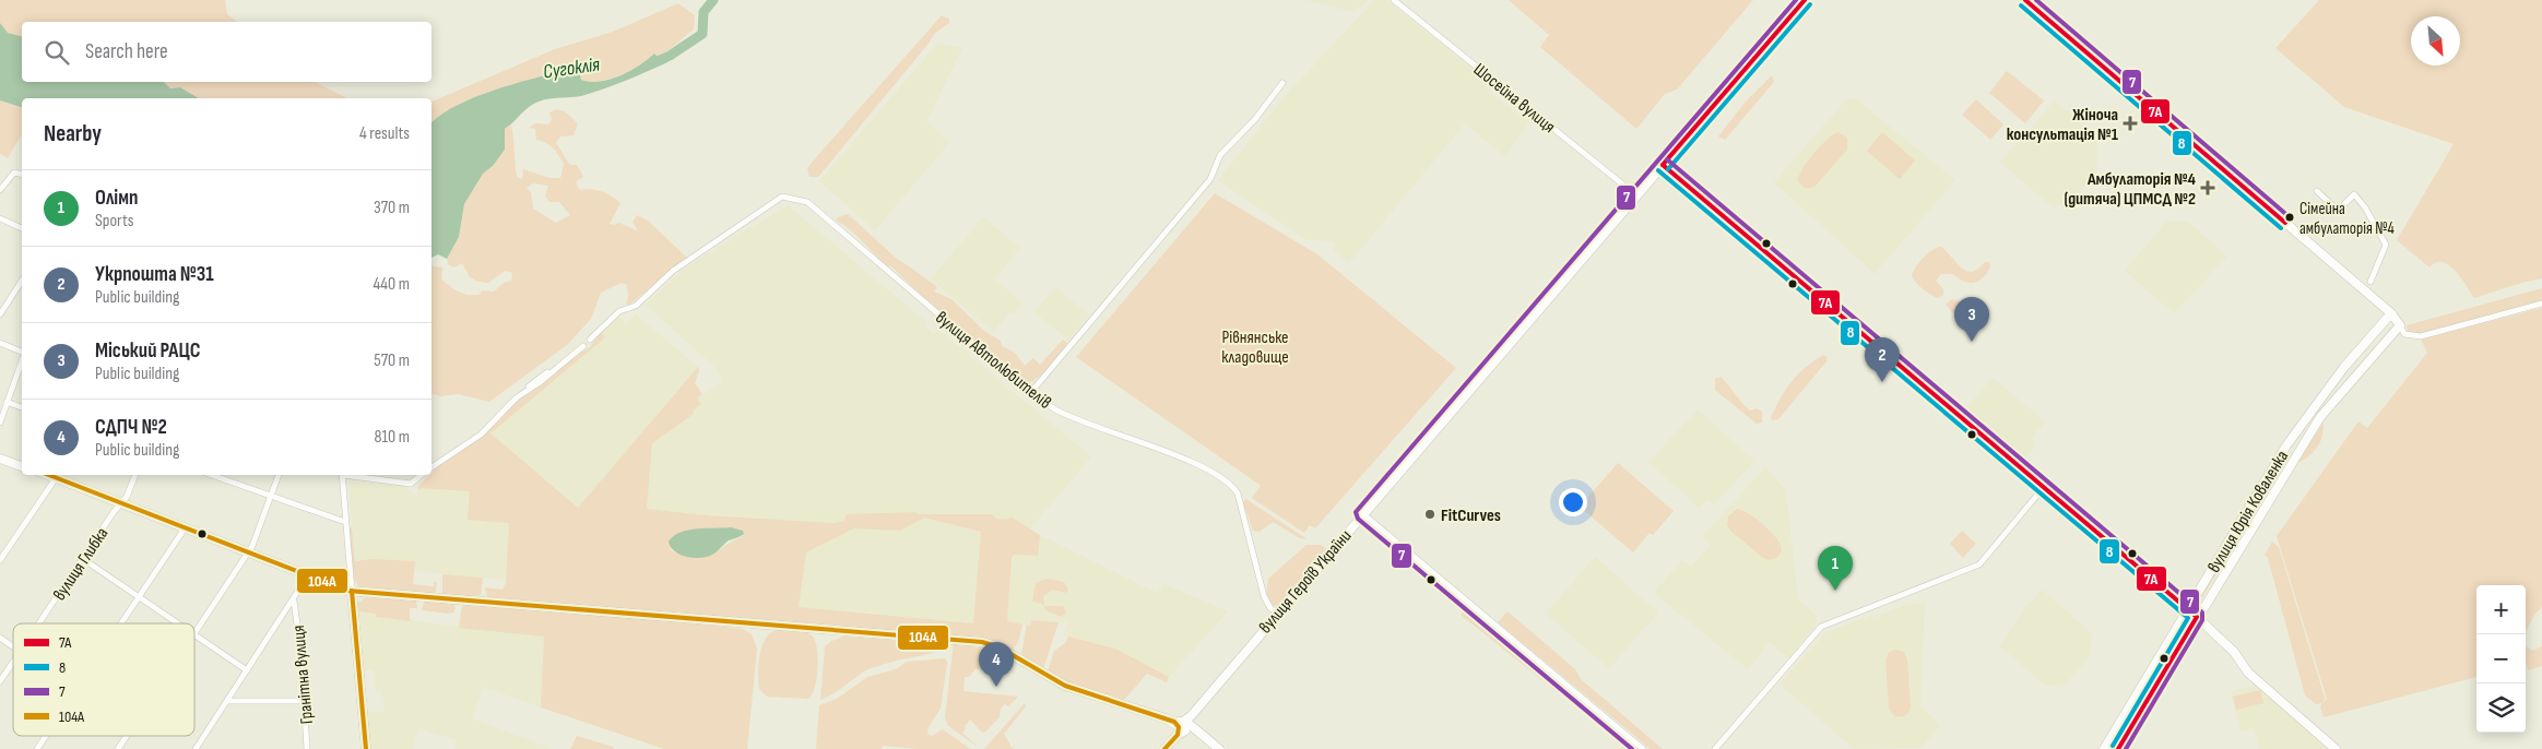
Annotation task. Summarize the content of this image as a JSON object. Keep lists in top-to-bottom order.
{
  "streets": {
    "street": [
      "Шосейна вулиця",
      "вулиця Автолюбителів",
      "вулиця Юрія Коваленка",
      "вулиця Глибка",
      "вулиця Героїв України",
      "Гранітна вулиця"
    ]
  },
  "crossings": [
    ["Шосейна вулиця", "вулиця Героїв України"],
    ["вулиця Автолюбителів", "вулиця Героїв України"]
  ],
  "water": ["Сугоклія"],
  "parks": ["Рівнянське кладовище"],
  "places": {
    "health": ["Жіноча консультація №1", "Амбулаторія №4 (дитяча) ЦПМСД №2"],
    "other": ["Сімейна амбулаторія №4", "FitCurves"]
  },
  "lines": [
    "transit line 7А",
    "transit line 7",
    "transit line 8",
    "transit line 104А"
  ],
  "legend": [
    "7А",
    "8",
    "7",
    "104А"
  ],
  "north": "bottom right",
  "page": {
    "search": "Search here",
    "heading": ["Nearby", "4 results"],
    "list": [
      {
        "mark": "1",
        "name": "Олімп",
        "note": "Sports",
        "value": "370 m"
      },
      {
        "mark": "2",
        "name": "Укрпошта №31",
        "note": "Public building",
        "value": "440 m"
      },
      {
        "mark": "3",
        "name": "Міський РАЦС",
        "note": "Public building",
        "value": "570 m"
      },
      {
        "mark": "4",
        "name": "СДПЧ №2",
        "note": "Public building",
        "value": "810 m"
      }
    ],
    "pins": [
      "3",
      "2",
      "1",
      "4"
    ],
    "map_buttons": ["+", "−"]
  }
}
